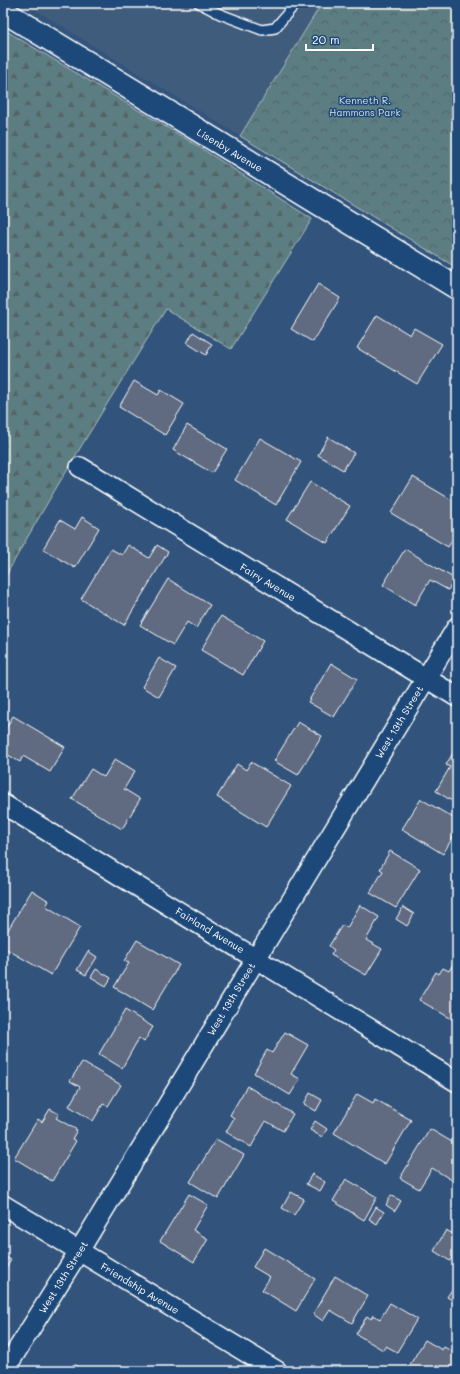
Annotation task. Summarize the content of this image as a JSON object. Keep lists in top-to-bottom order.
{
  "streets": {
    "main road": ["Lisenby Avenue"],
    "street": [
      "Fairy Avenue",
      "West 13th Street",
      "Fairland Avenue",
      "Friendship Avenue"
    ]
  },
  "crossings": [
    ["Fairy Avenue", "West 13th Street"],
    ["West 13th Street", "Fairland Avenue"],
    ["West 13th Street", "Friendship Avenue"]
  ],
  "parks": ["Kenneth R. Hammons Park"],
  "scale_bar": "20 m"
}
